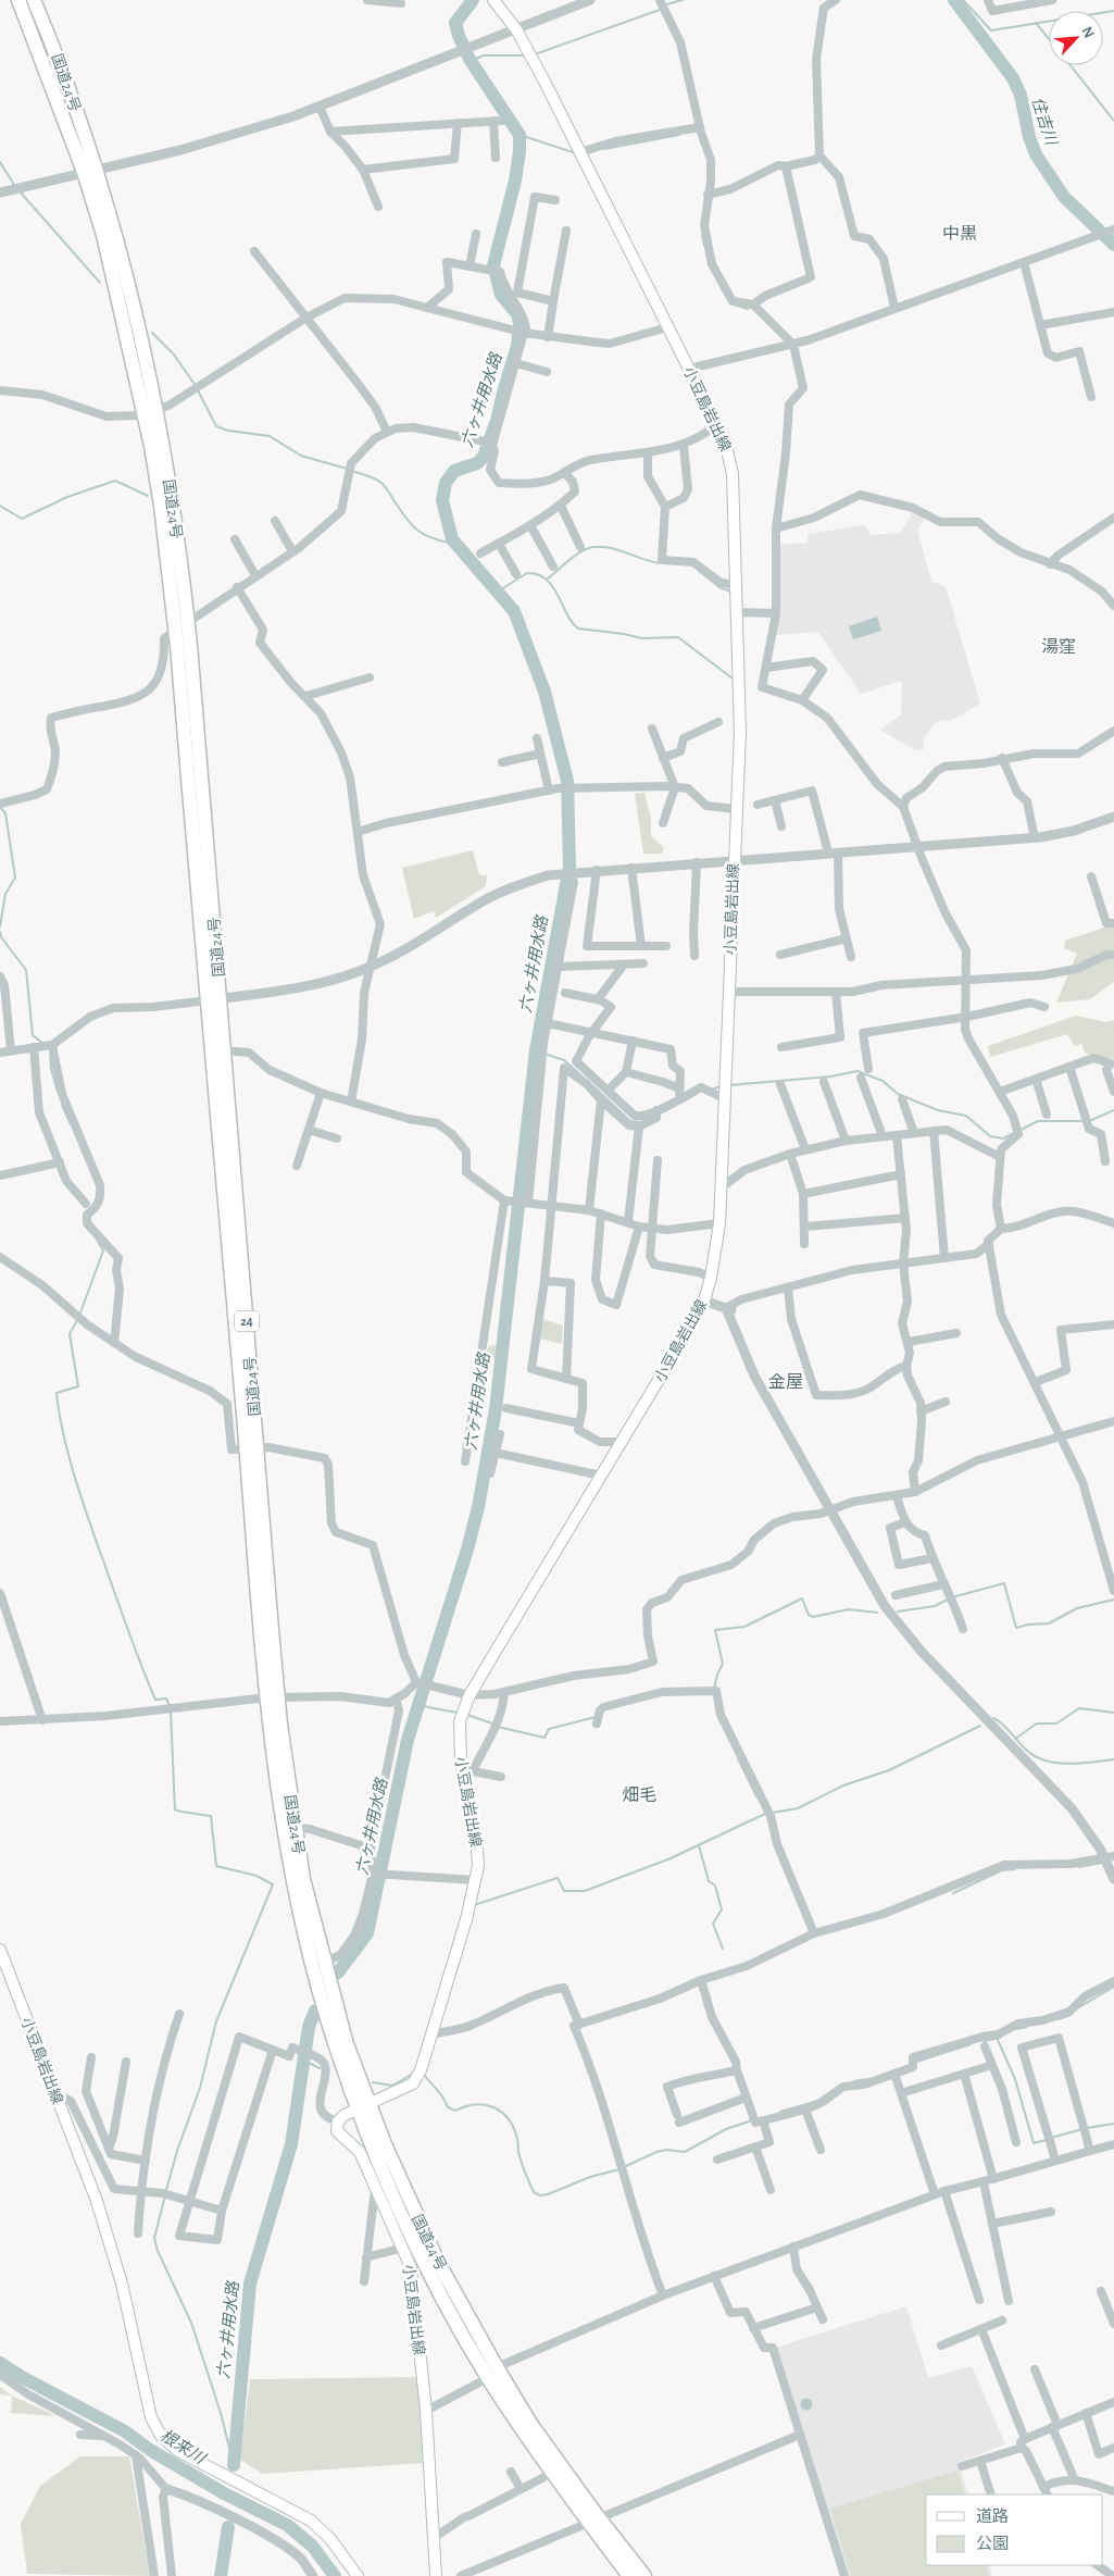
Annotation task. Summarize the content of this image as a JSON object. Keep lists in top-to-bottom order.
{
  "streets": {
    "highway": ["国道24号", "24"],
    "main road": ["小豆島岩出線"]
  },
  "crossings": [
    ["国道24号", "小豆島岩出線"]
  ],
  "districts": [
    "中黒",
    "湯窪",
    "金屋",
    "畑毛"
  ],
  "water": ["住吉川", "六ヶ井用水路", "根来川"],
  "legend": ["道路", "公園"],
  "north": "top right"
}
